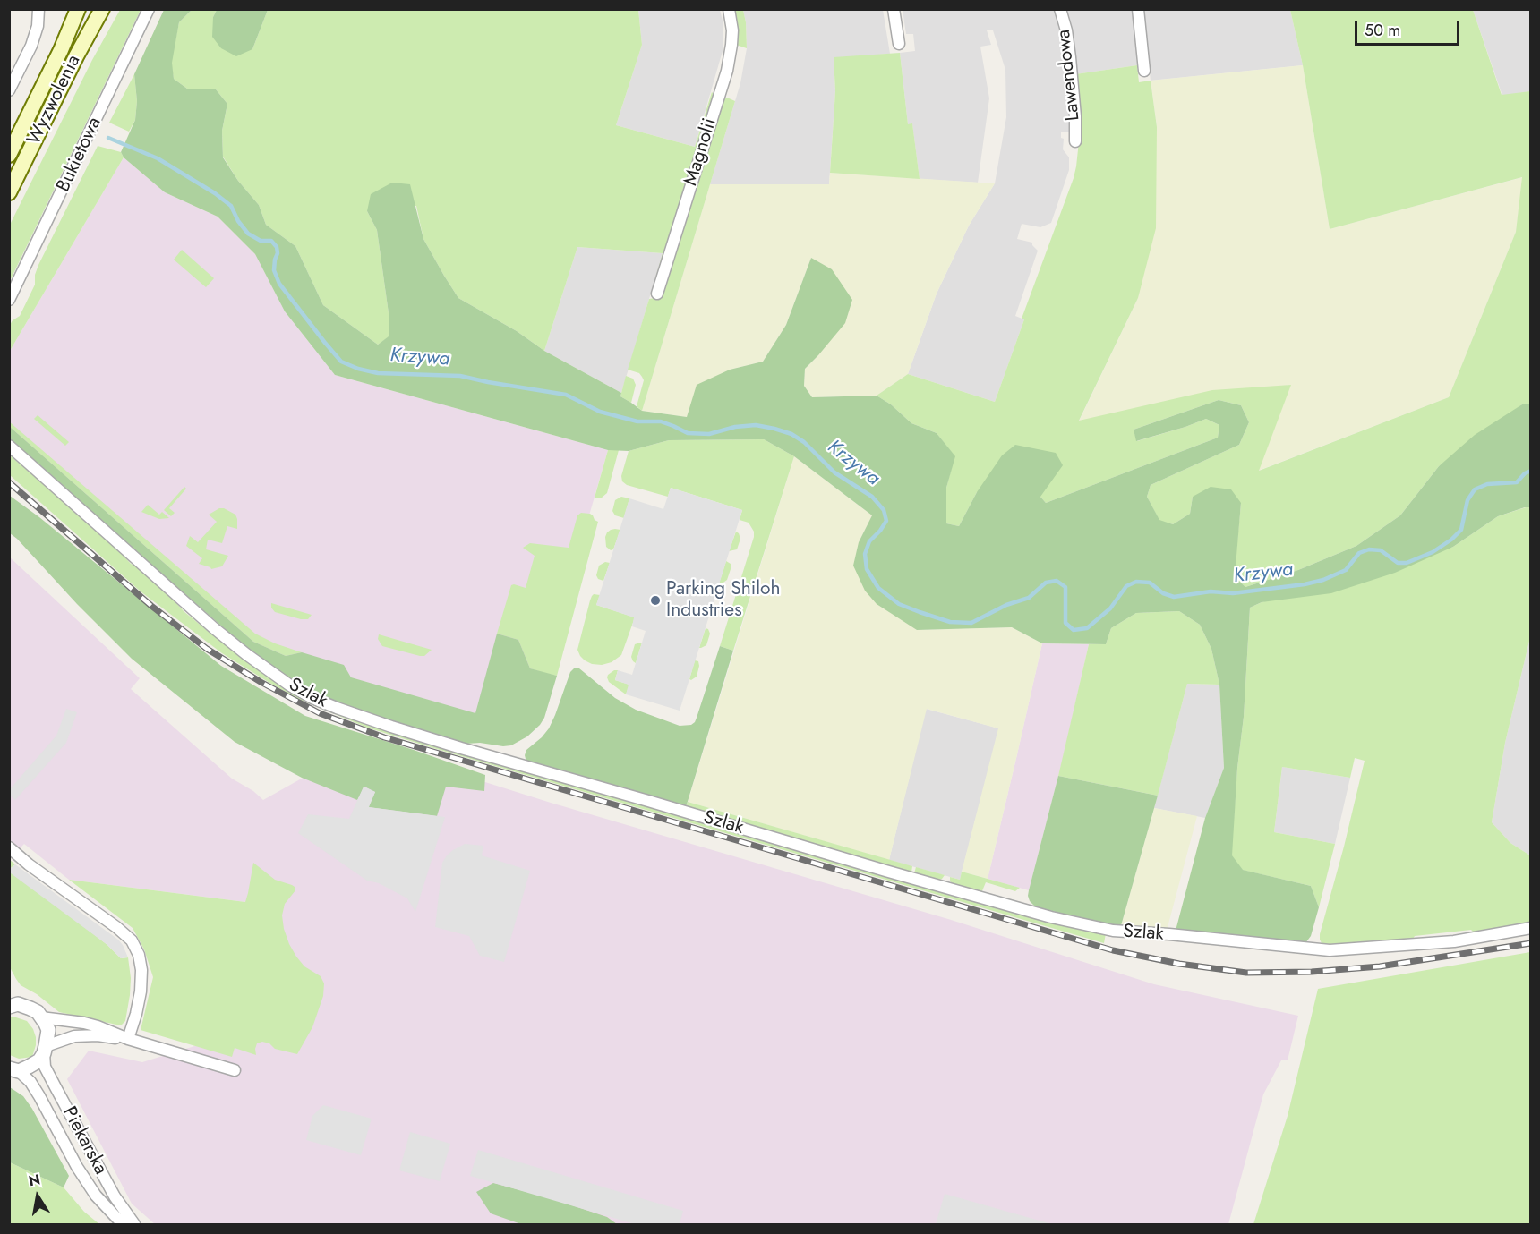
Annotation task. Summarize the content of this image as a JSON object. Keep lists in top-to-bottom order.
{
  "streets": {
    "main road": ["Wyzwolenia"],
    "street": [
      "Lawendowa",
      "Magnolii",
      "Bukietowa",
      "Szlak",
      "Piekarska"
    ]
  },
  "water": ["Krzywa"],
  "places": ["Parking Shiloh Industries"],
  "scale_bar": "50 m",
  "north": "top"
}
